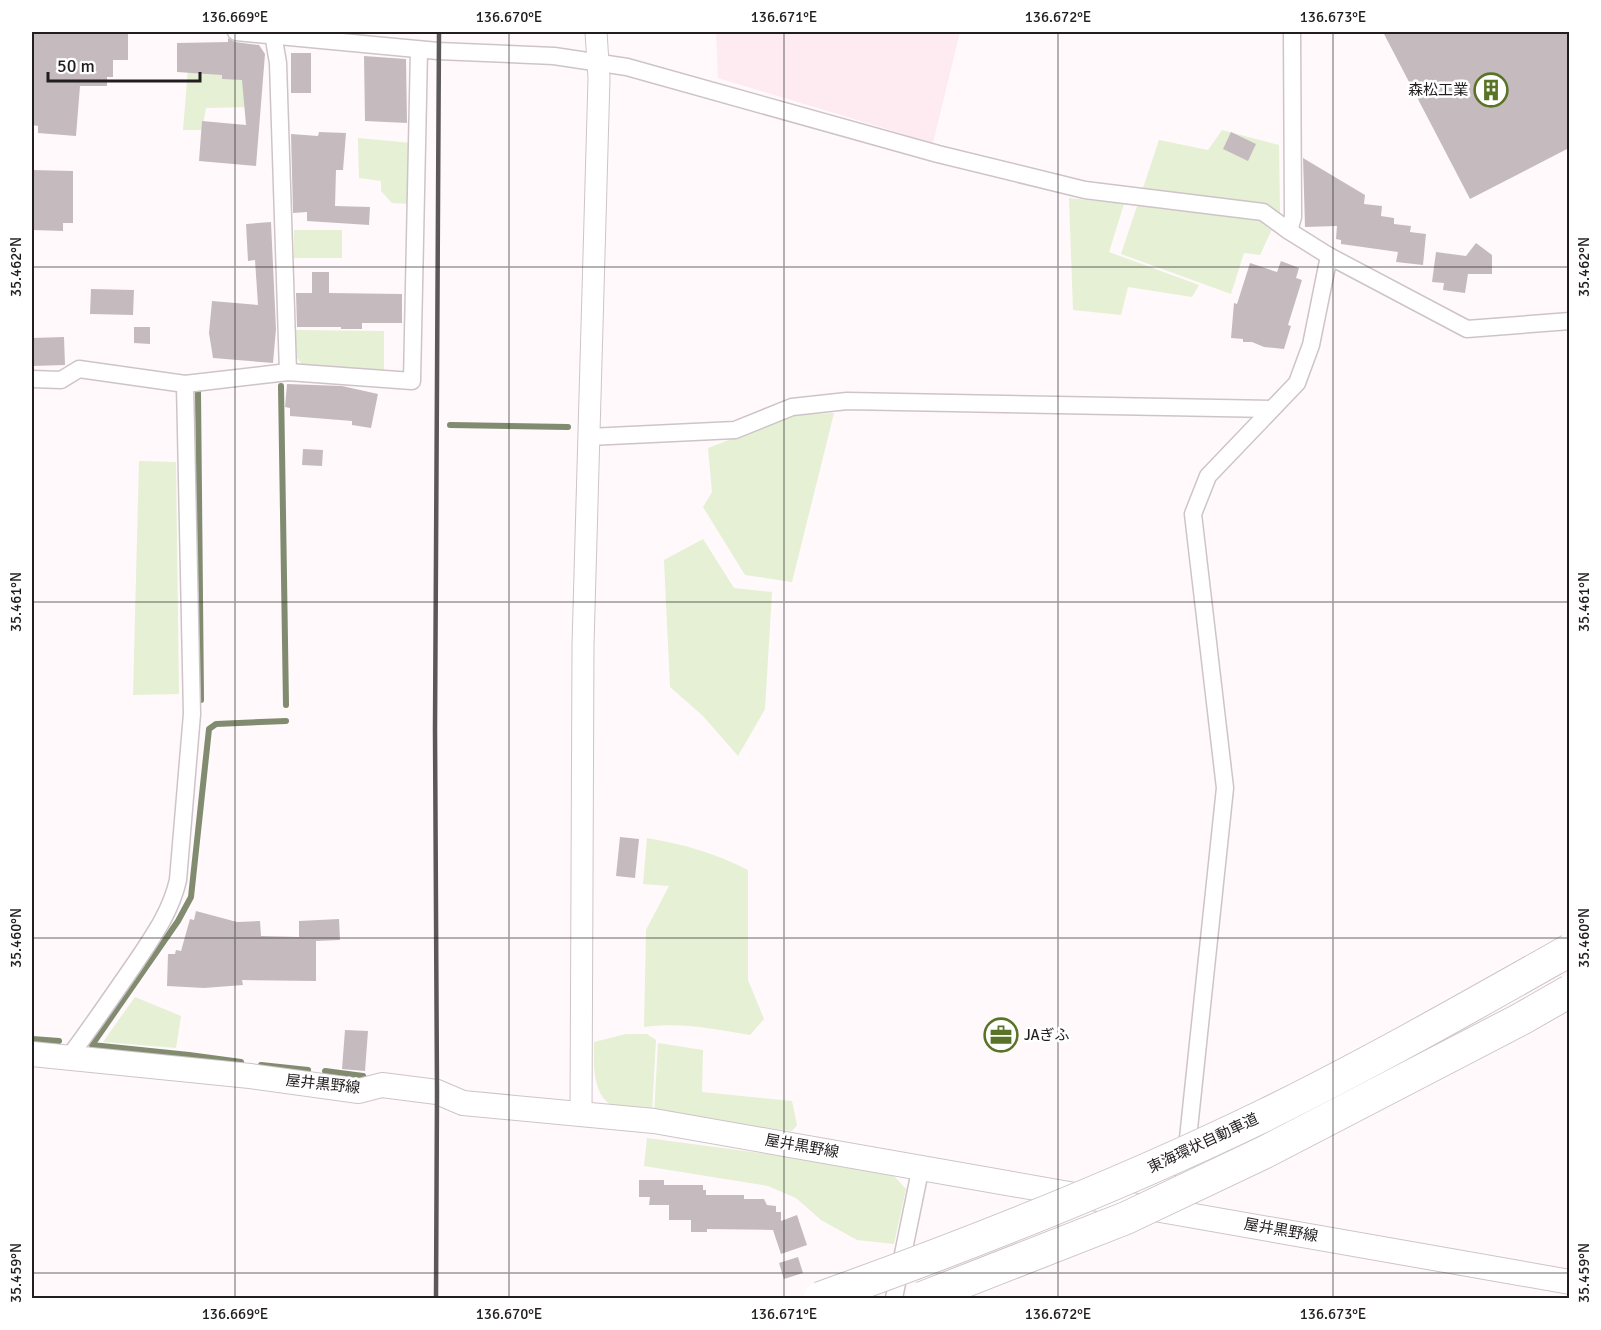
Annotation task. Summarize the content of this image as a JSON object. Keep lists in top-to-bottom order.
{
  "streets": {
    "highway": ["東海環状自動車道"],
    "main road": ["屋井黒野線"]
  },
  "places": {
    "building": ["森松工業"],
    "office": ["JAぎふ"]
  },
  "scale_bar": "50 m",
  "coordinates": [
    "136.669°E",
    "136.670°E",
    "136.671°E",
    "136.672°E",
    "136.673°E",
    "35.462°N",
    "35.461°N",
    "35.460°N",
    "35.459°N"
  ]
}
